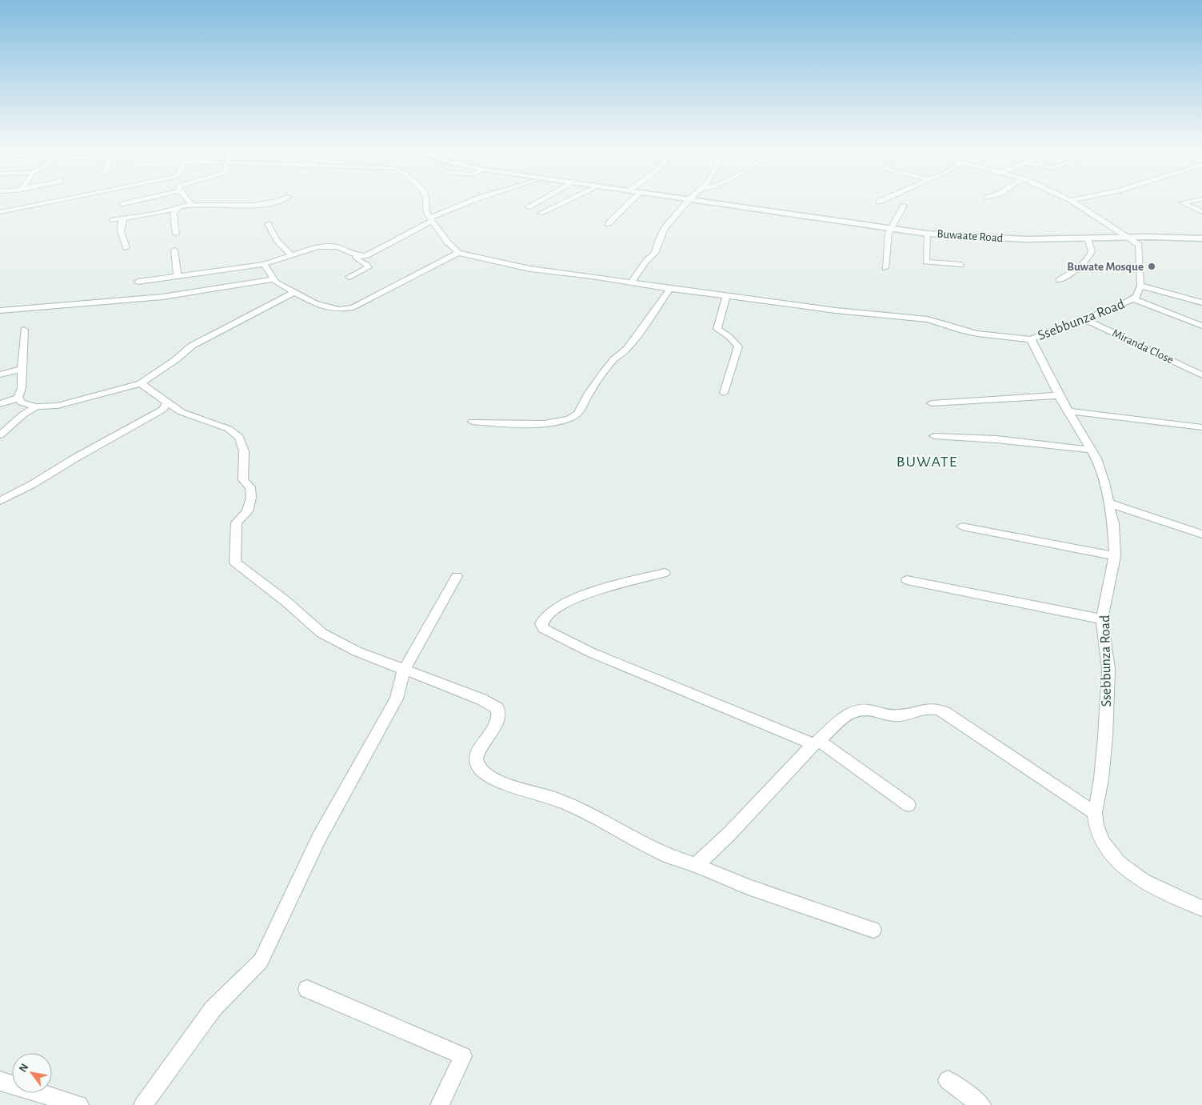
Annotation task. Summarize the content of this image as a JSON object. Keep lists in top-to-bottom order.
{
  "streets": {
    "street": ["Buwaate Road", "Ssebbunza Road", "Miranda Close"]
  },
  "crossings": [
    ["Ssebbunza Road", "Miranda Close"]
  ],
  "districts": ["BUWATE"],
  "places": ["Buwate Mosque"],
  "north": "top left"
}
